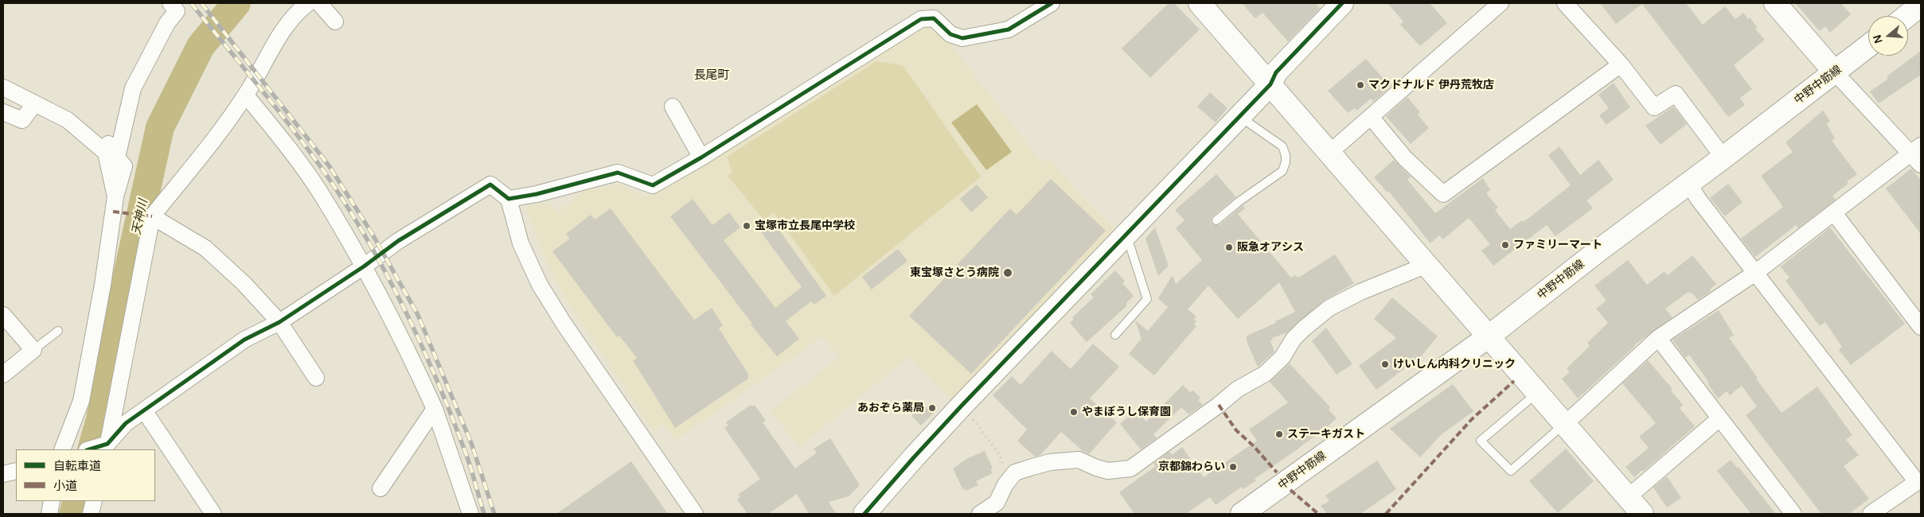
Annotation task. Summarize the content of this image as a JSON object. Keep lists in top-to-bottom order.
{
  "streets": {
    "street": ["中野中筋線"]
  },
  "districts": ["長尾町"],
  "water": ["天神川"],
  "places": [
    "マクドナルド 伊丹荒牧店",
    "宝塚市立長尾中学校",
    "ファミリーマート",
    "阪急オアシス",
    "東宝塚さとう病院",
    "けいしん内科クリニック",
    "あおぞら薬局",
    "やまぼうし保育園",
    "ステーキガスト",
    "京都錦わらい"
  ],
  "legend": ["自転車道", "小道"],
  "north": "left"
}
